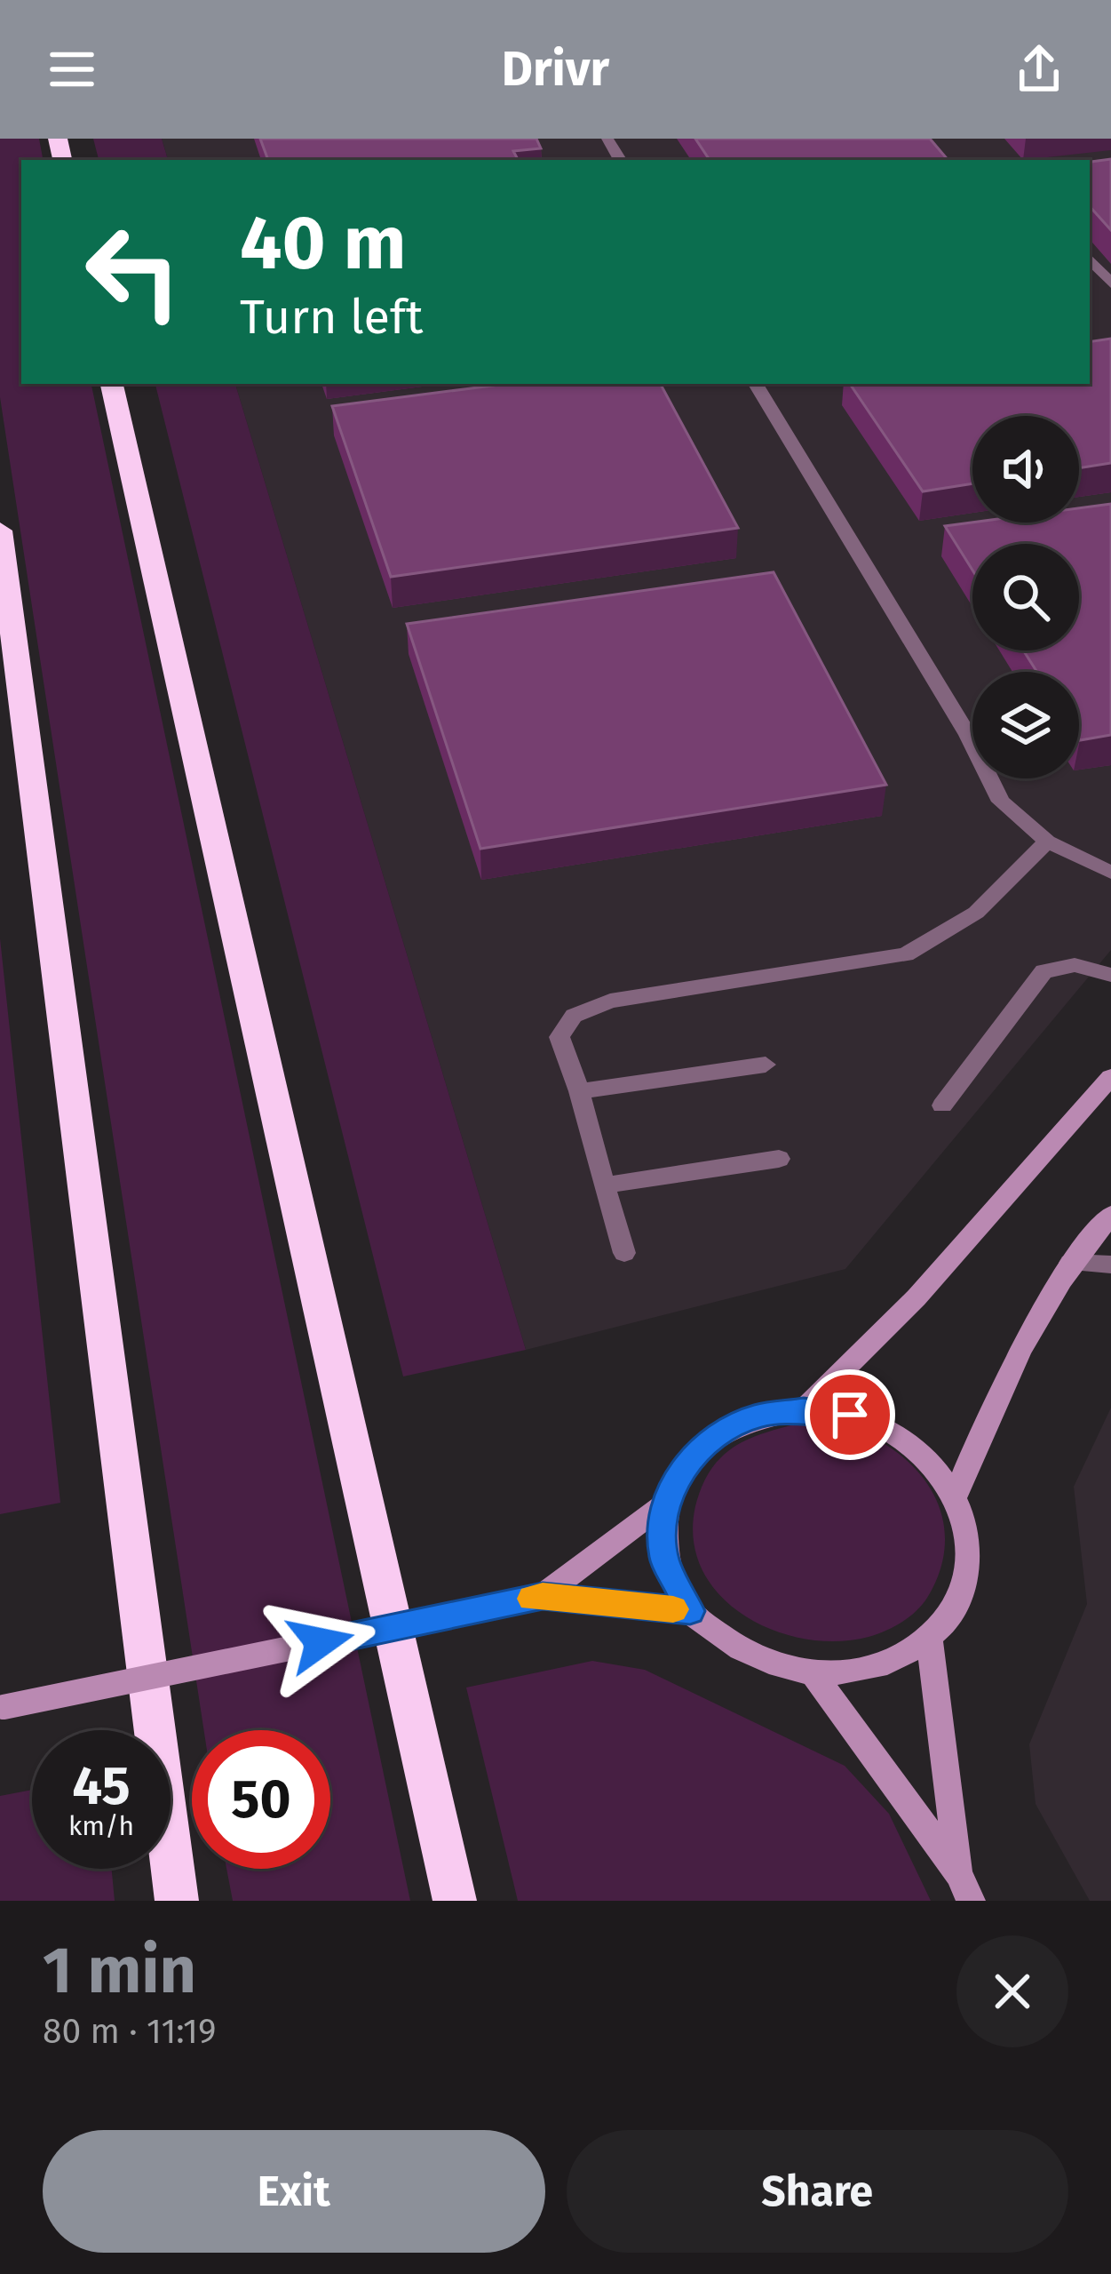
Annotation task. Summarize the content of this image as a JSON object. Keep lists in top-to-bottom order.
{
  "page": {
    "header": "Drivr",
    "turn": ["40 m", "Turn left"],
    "speed": "45 km/h",
    "limit": "50",
    "heading": ["1 min", "80 m · 11:19"],
    "buttons": ["Exit", "Share"]
  }
}
